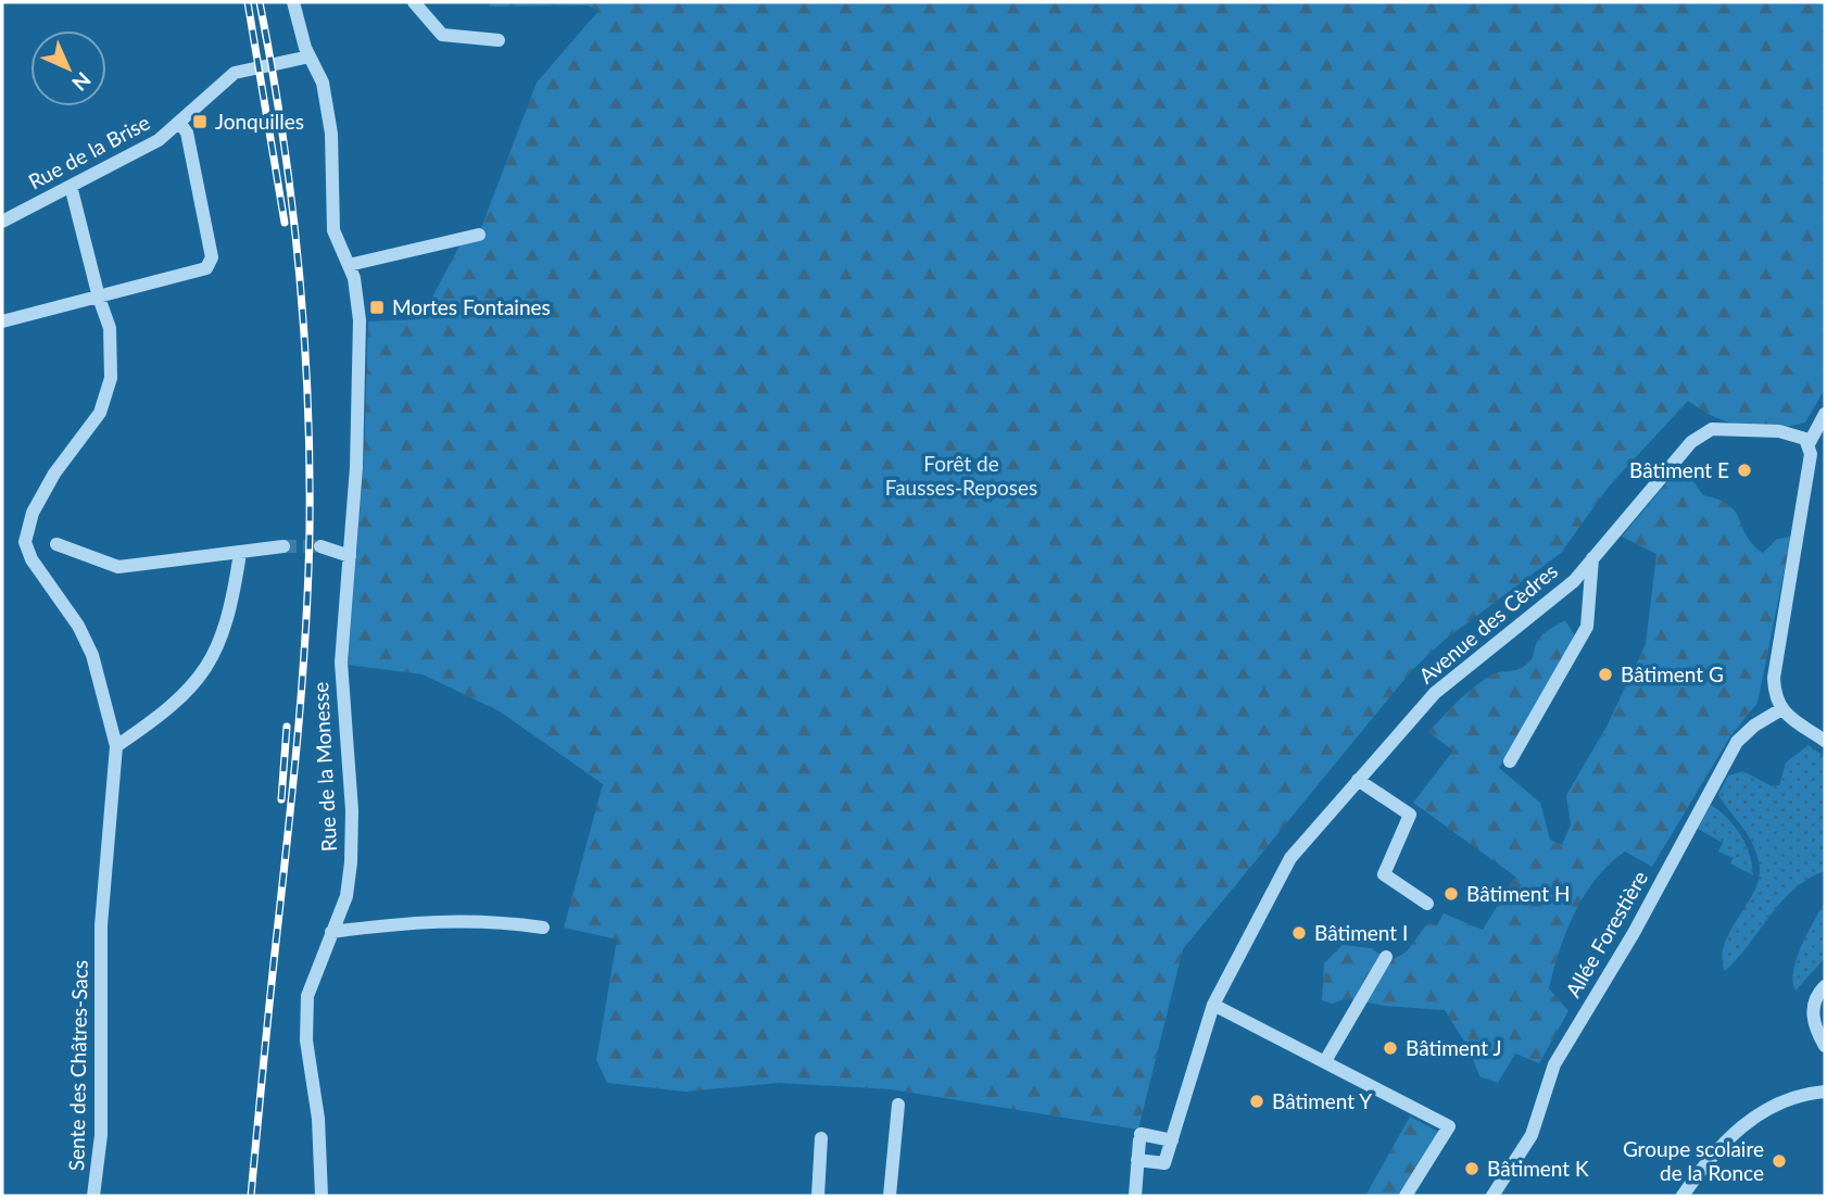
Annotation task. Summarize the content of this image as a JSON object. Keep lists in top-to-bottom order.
{
  "streets": {
    "street": [
      "Rue de la Brise",
      "Avenue des Cèdres",
      "Rue de la Monesse",
      "Allée Forestière",
      "Sente des Châtres-Sacs"
    ]
  },
  "crossings": [
    ["Rue de la Brise", "Rue de la Monesse"]
  ],
  "parks": ["Forêt de Fausses-Reposes"],
  "places": {
    "transit": ["Jonquilles", "Mortes Fontaines"],
    "other": [
      "Bâtiment E",
      "Bâtiment G",
      "Bâtiment H",
      "Bâtiment I",
      "Bâtiment J",
      "Bâtiment Y",
      "Groupe scolaire de la Ronce",
      "Bâtiment K"
    ]
  },
  "north": "bottom right"
}
